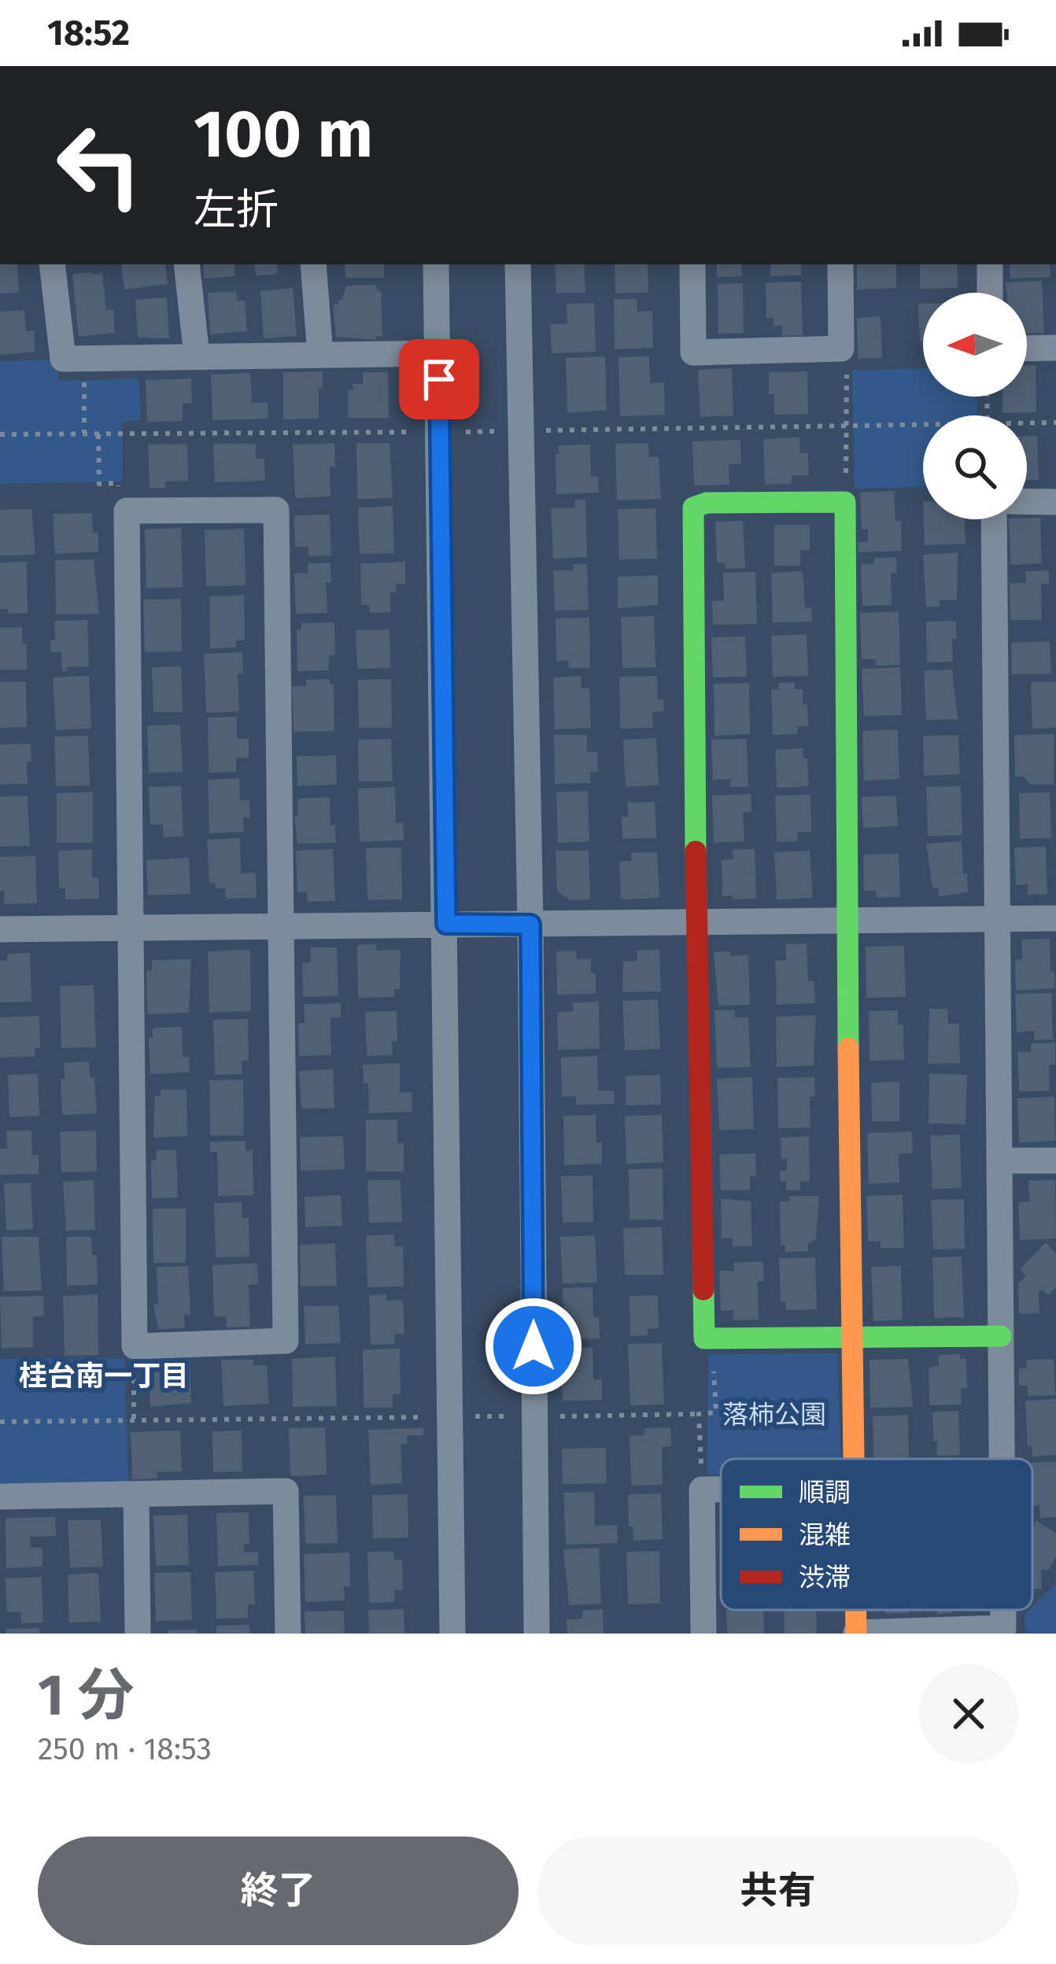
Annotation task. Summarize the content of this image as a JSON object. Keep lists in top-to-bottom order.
{
  "districts": ["桂台南一丁目"],
  "parks": ["落柿公園"],
  "legend": ["順調", "混雑", "渋滞"],
  "north": "left",
  "page": {
    "status": "18:52",
    "turn": ["100 m", "左折"],
    "heading": ["1 分", "250 m · 18:53"],
    "buttons": ["終了", "共有"]
  }
}
